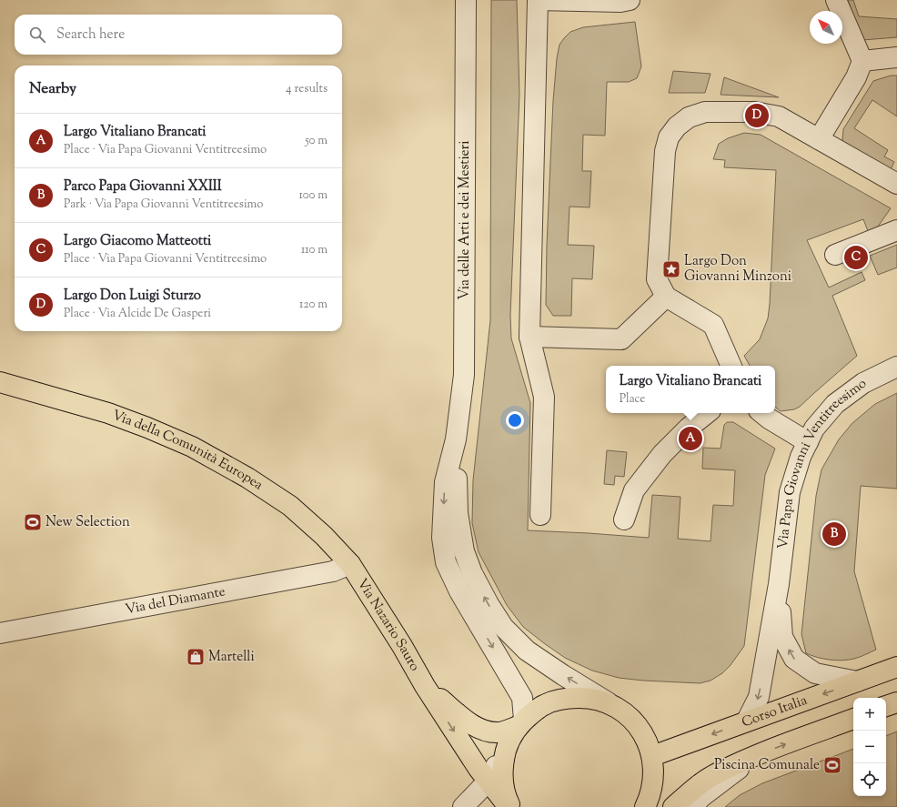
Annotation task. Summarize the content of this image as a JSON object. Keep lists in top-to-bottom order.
{
  "streets": {
    "main road": ["Via della Comunità Europea", "Via Nazario Sauro", "Corso Italia"],
    "street": ["Via delle Arti e dei Mestieri", "Via Papa Giovanni Ventitreesimo", "Via del Diamante"]
  },
  "crossings": [
    ["Via della Comunità Europea", "Via del Diamante"],
    ["Via della Comunità Europea", "Via Nazario Sauro"],
    ["Via del Diamante", "Via Nazario Sauro"]
  ],
  "one_way": ["Via Nazario Sauro"],
  "places": {
    "place": ["Largo Don Giovanni Minzoni"],
    "sports": ["New Selection", "Piscina Comunale"],
    "shop": ["Martelli"]
  },
  "north": "top left",
  "page": {
    "search": "Search here",
    "heading": ["Nearby", "4 results"],
    "pins": [
      "D",
      "C",
      "A",
      "B"
    ],
    "list": [
      {
        "mark": "A",
        "name": "Largo Vitaliano Brancati",
        "note": "Place · Via Papa Giovanni Ventitreesimo",
        "value": "50 m"
      },
      {
        "mark": "B",
        "name": "Parco Papa Giovanni XXIII",
        "note": "Park · Via Papa Giovanni Ventitreesimo",
        "value": "100 m"
      },
      {
        "mark": "C",
        "name": "Largo Giacomo Matteotti",
        "note": "Place · Via Papa Giovanni Ventitreesimo",
        "value": "110 m"
      },
      {
        "mark": "D",
        "name": "Largo Don Luigi Sturzo",
        "note": "Place · Via Alcide De Gasperi",
        "value": "120 m"
      }
    ],
    "popup": ["Largo Vitaliano Brancati", "Place"],
    "map_buttons": ["+", "−"]
  }
}
